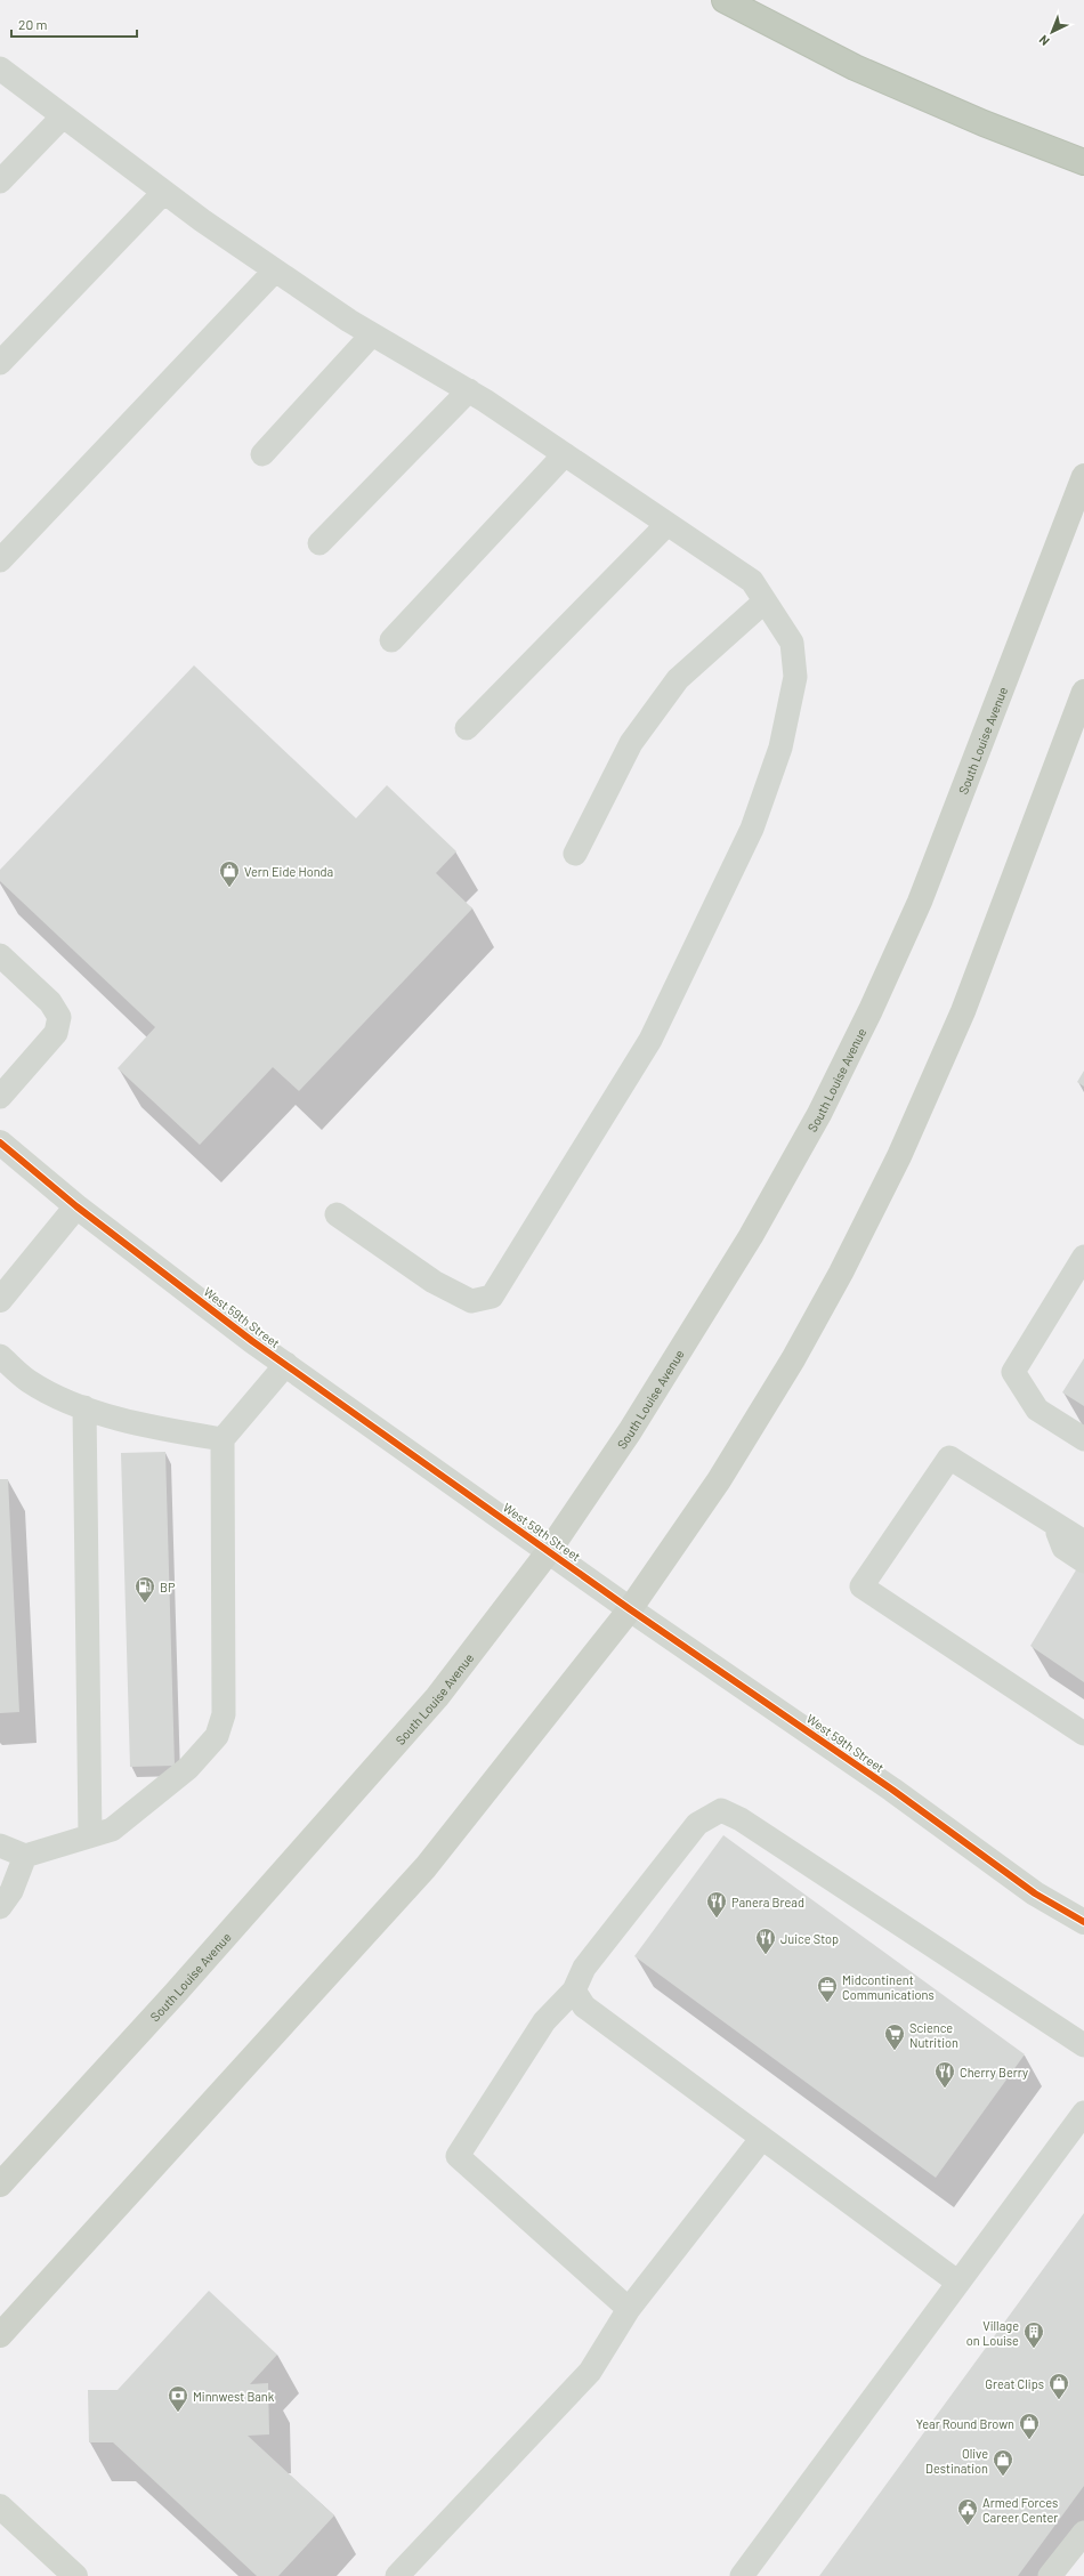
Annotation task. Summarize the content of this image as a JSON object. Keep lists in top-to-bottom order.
{
  "streets": {
    "main road": ["South Louise Avenue"],
    "street": ["West 59th Street"]
  },
  "crossings": [
    ["South Louise Avenue", "West 59th Street"]
  ],
  "places": {
    "shop": [
      "Vern Eide Honda",
      "Great Clips",
      "Year Round Brown",
      "Olive Destination"
    ],
    "fuel station": ["BP"],
    "restaurant": ["Panera Bread", "Juice Stop", "Cherry Berry"],
    "office": ["Midcontinent Communications"],
    "supermarket": ["Science Nutrition"],
    "building": ["Village on Louise"],
    "bank": ["Minnwest Bank"],
    "public building": ["Armed Forces Career Center"]
  },
  "scale_bar": "20 m",
  "north": "bottom left"
}
